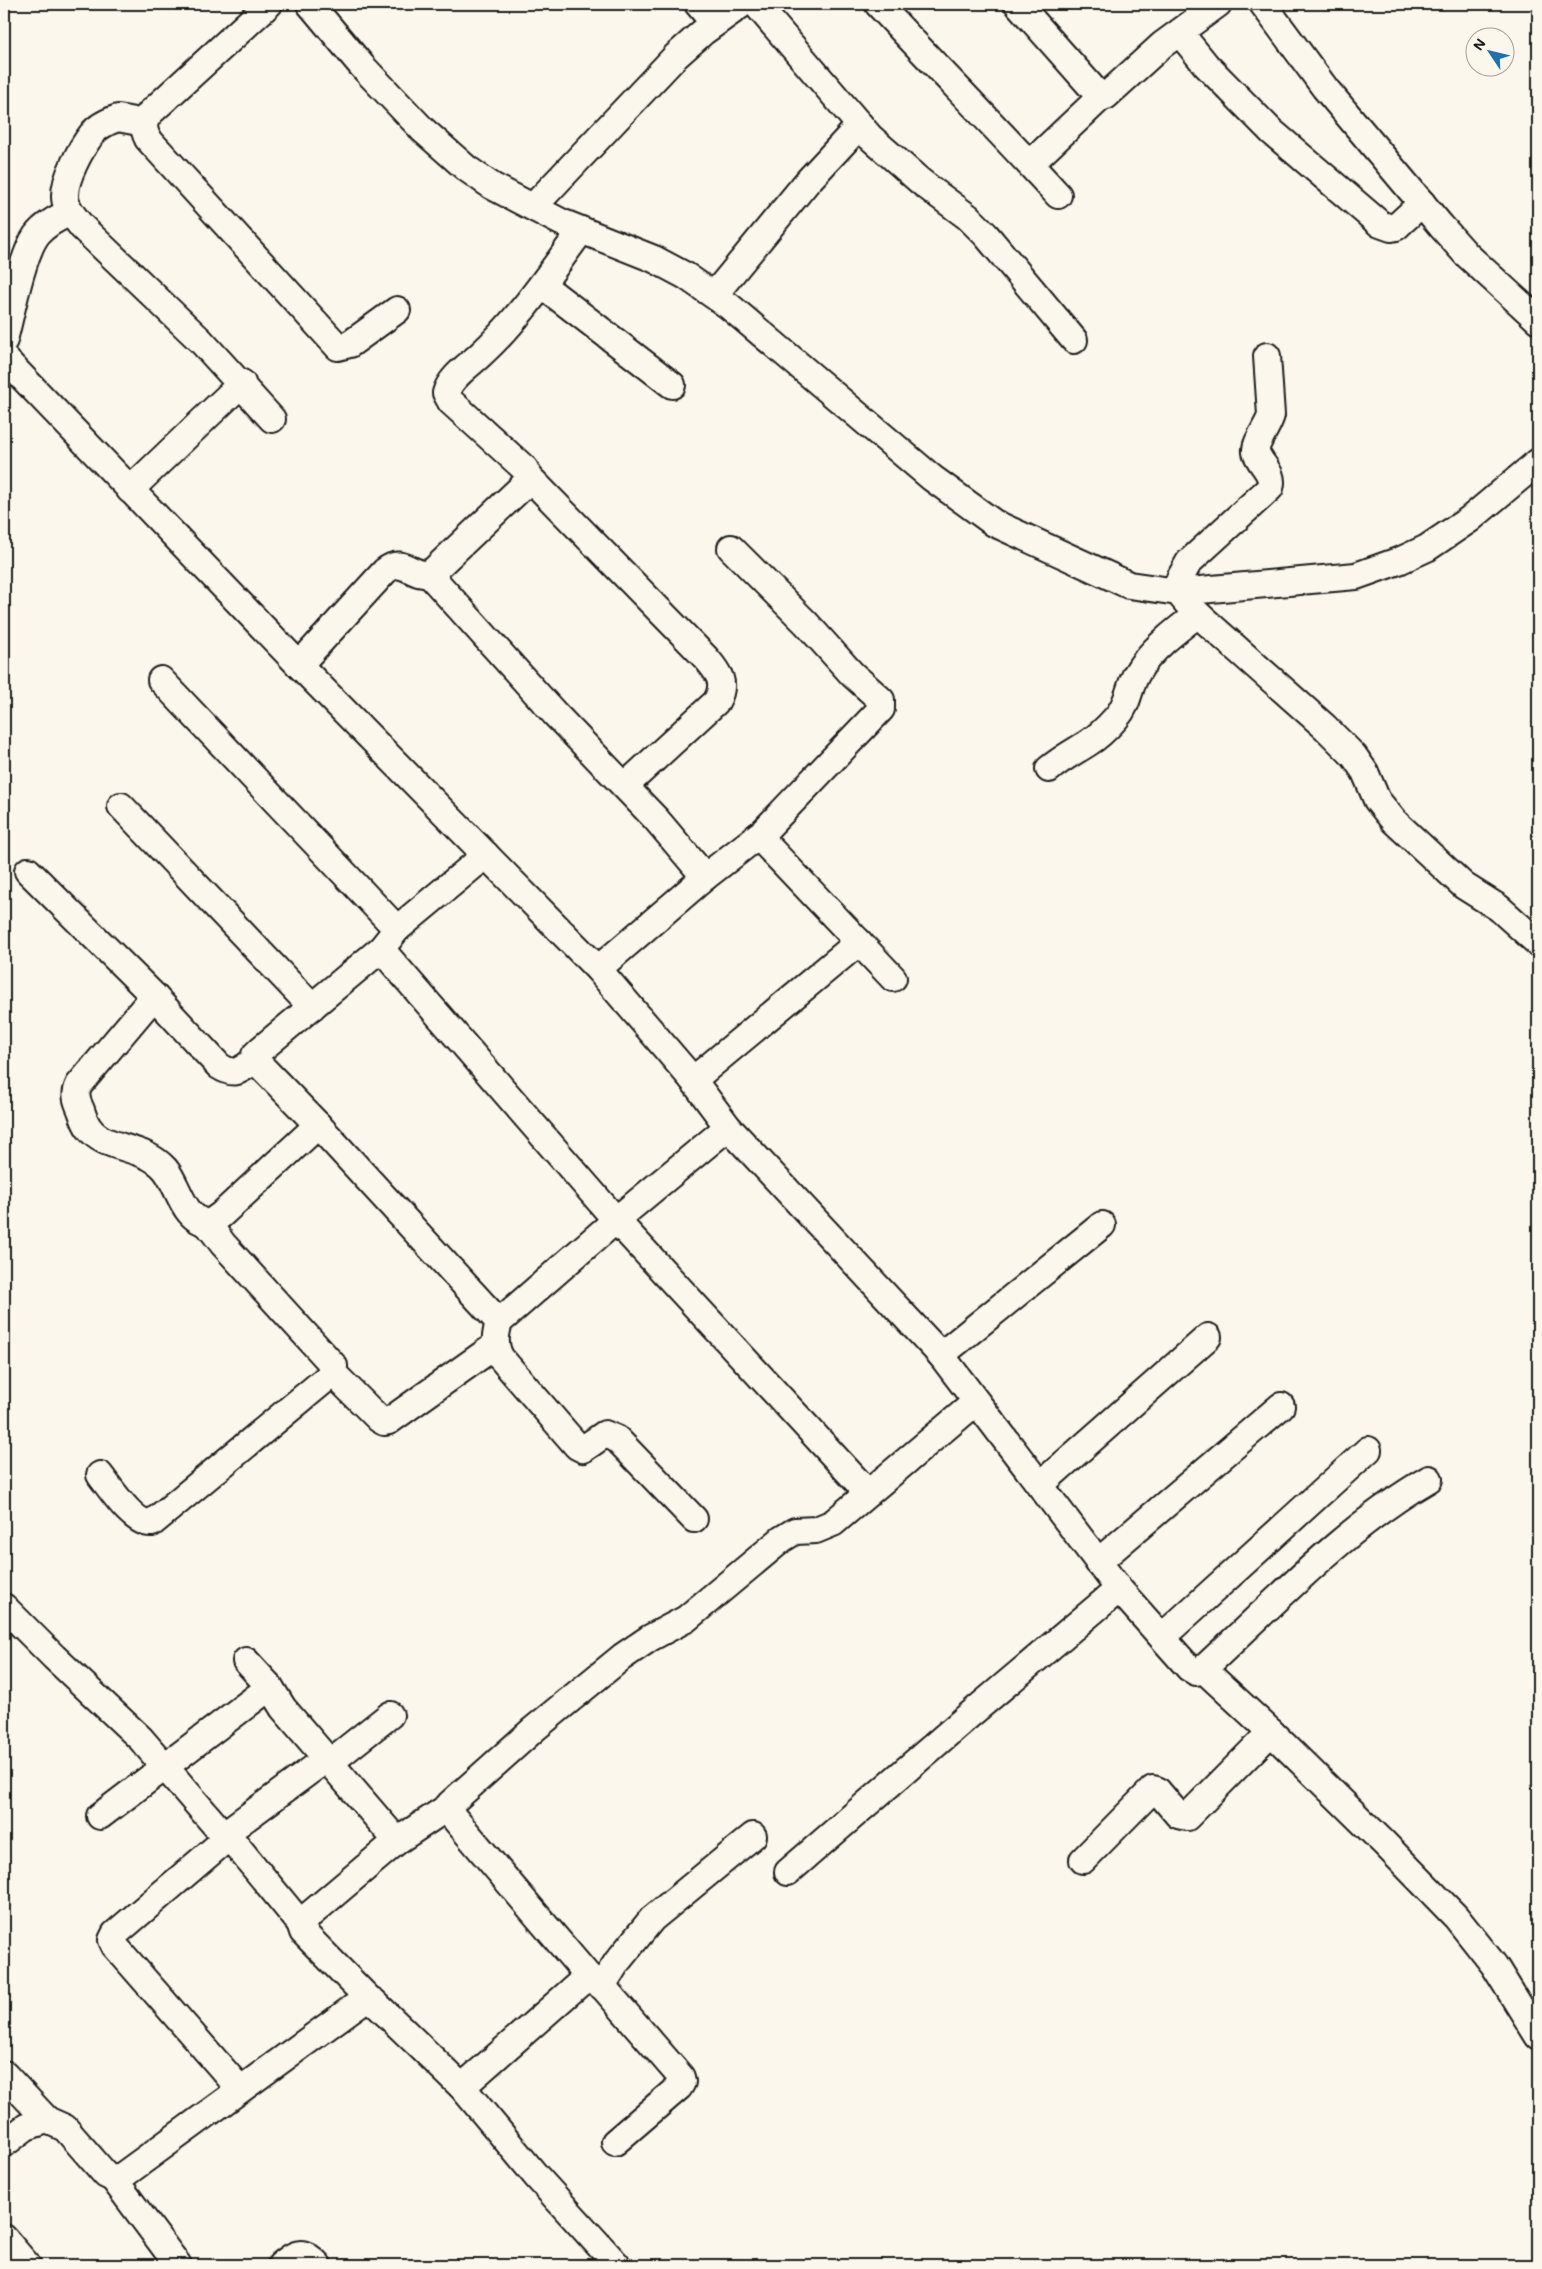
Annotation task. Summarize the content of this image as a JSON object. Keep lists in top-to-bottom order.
{
  "north": "top left"
}
